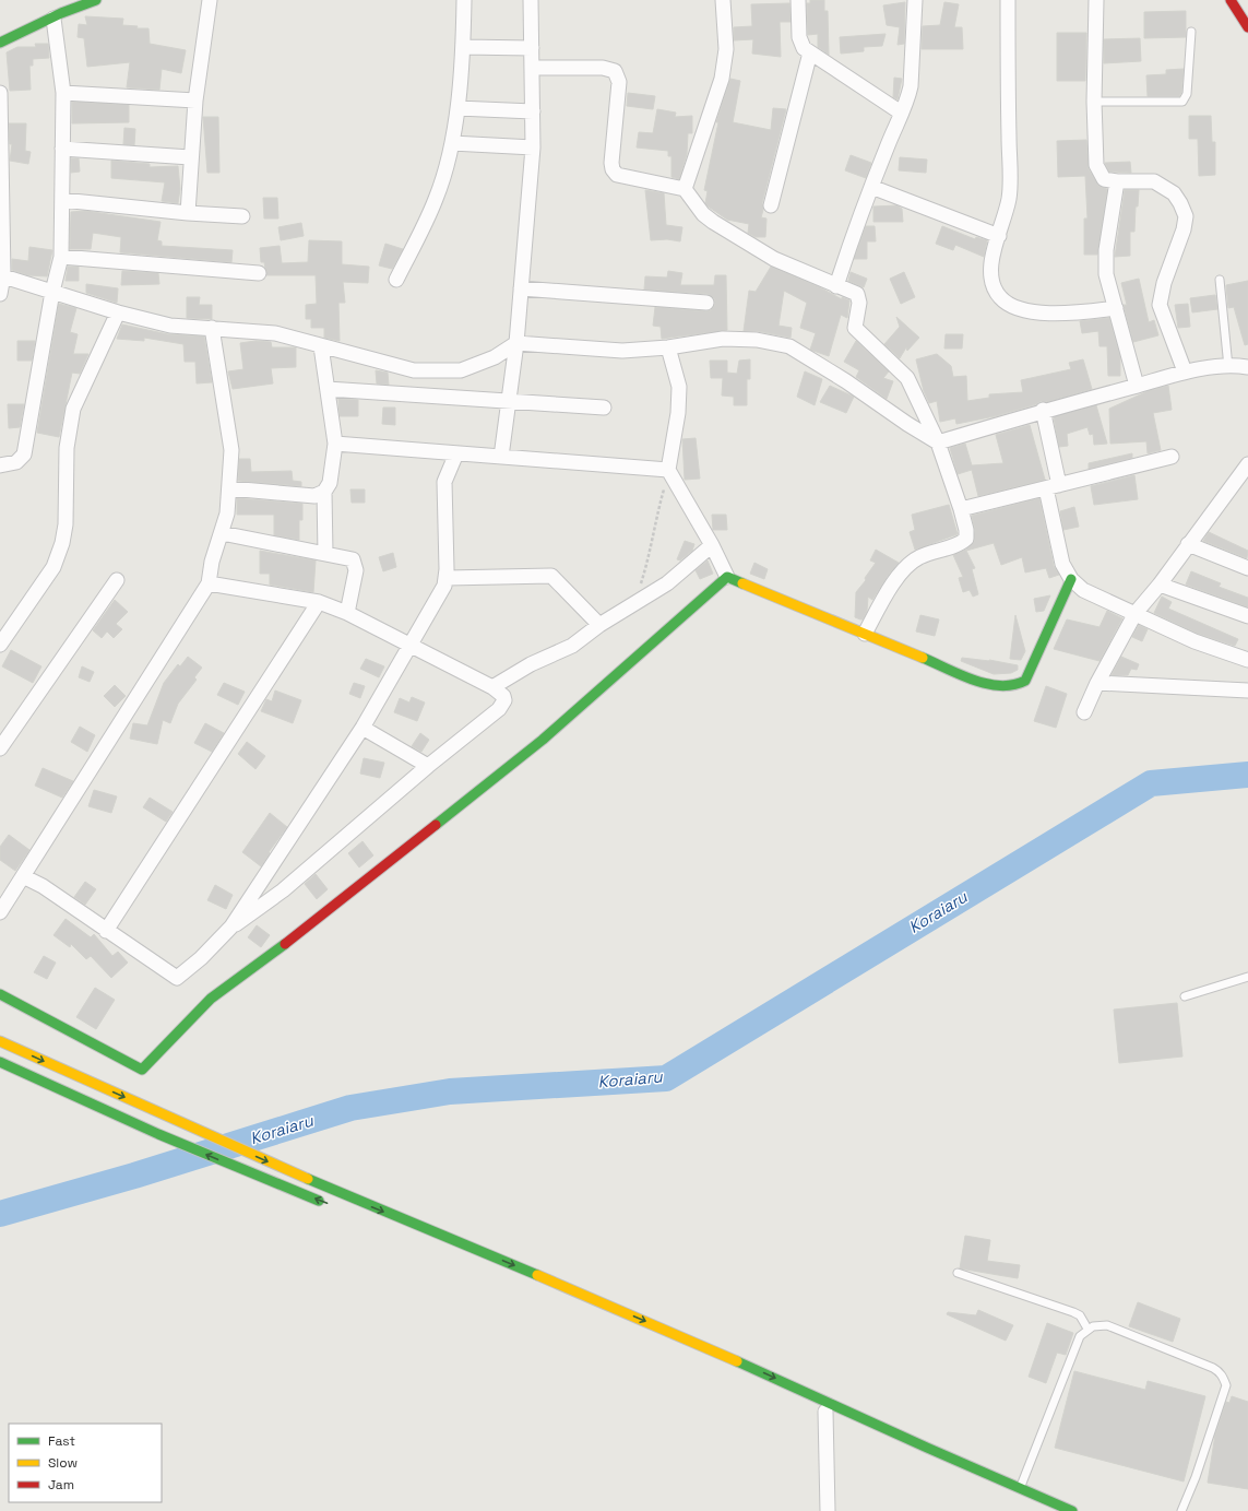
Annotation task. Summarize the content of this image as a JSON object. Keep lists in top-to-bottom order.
{
  "water": ["Koraiaru"],
  "legend": ["Fast", "Slow", "Jam"]
}
